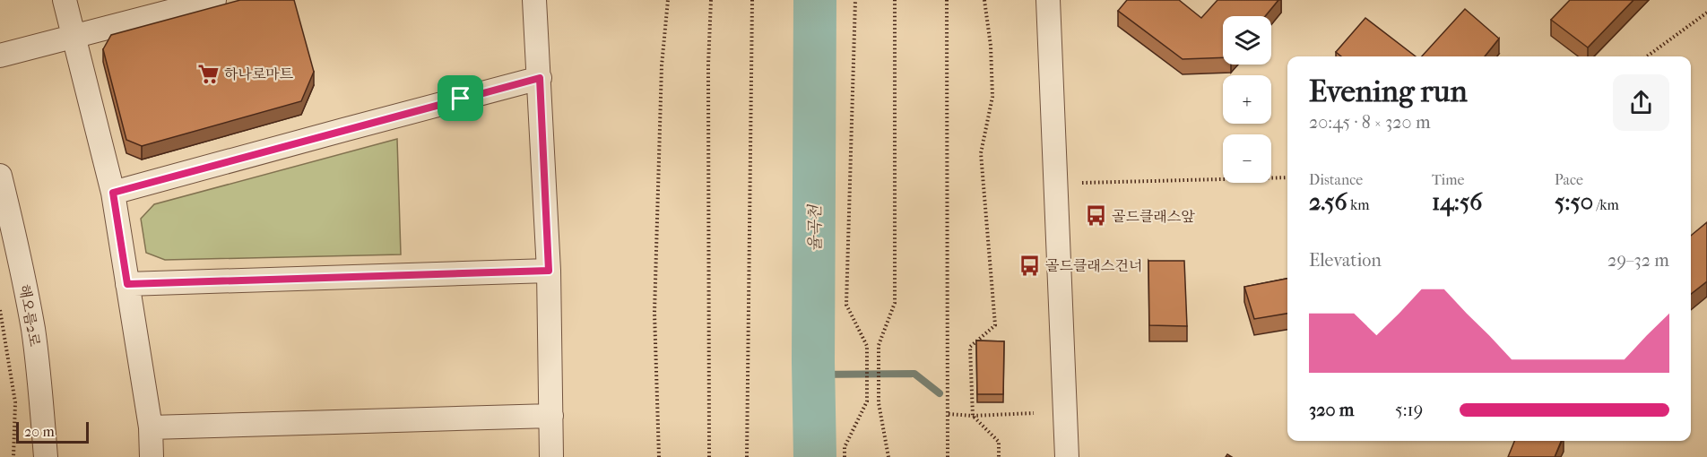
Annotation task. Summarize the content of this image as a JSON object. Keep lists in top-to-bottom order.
{
  "streets": {
    "street": ["해오름2로"]
  },
  "water": ["율곡천"],
  "places": {
    "supermarket": ["하나로마트"],
    "bus stop": ["골드클래스앞", "골드클래스건너"]
  },
  "scale_bar": "20 m",
  "page": {
    "map_buttons": ["+", "−"],
    "heading": ["Evening run", "20:45 · 8 × 320 m"],
    "stats": [
      ["Distance", "2.56 km"],
      ["Time", "14:56"],
      ["Pace", "5:50 /km"]
    ],
    "chart": ["Elevation", "29–32 m"],
    "list": [
      {
        "name": "320 m",
        "note": "5:19"
      }
    ],
    "scale": "20 m"
  }
}
